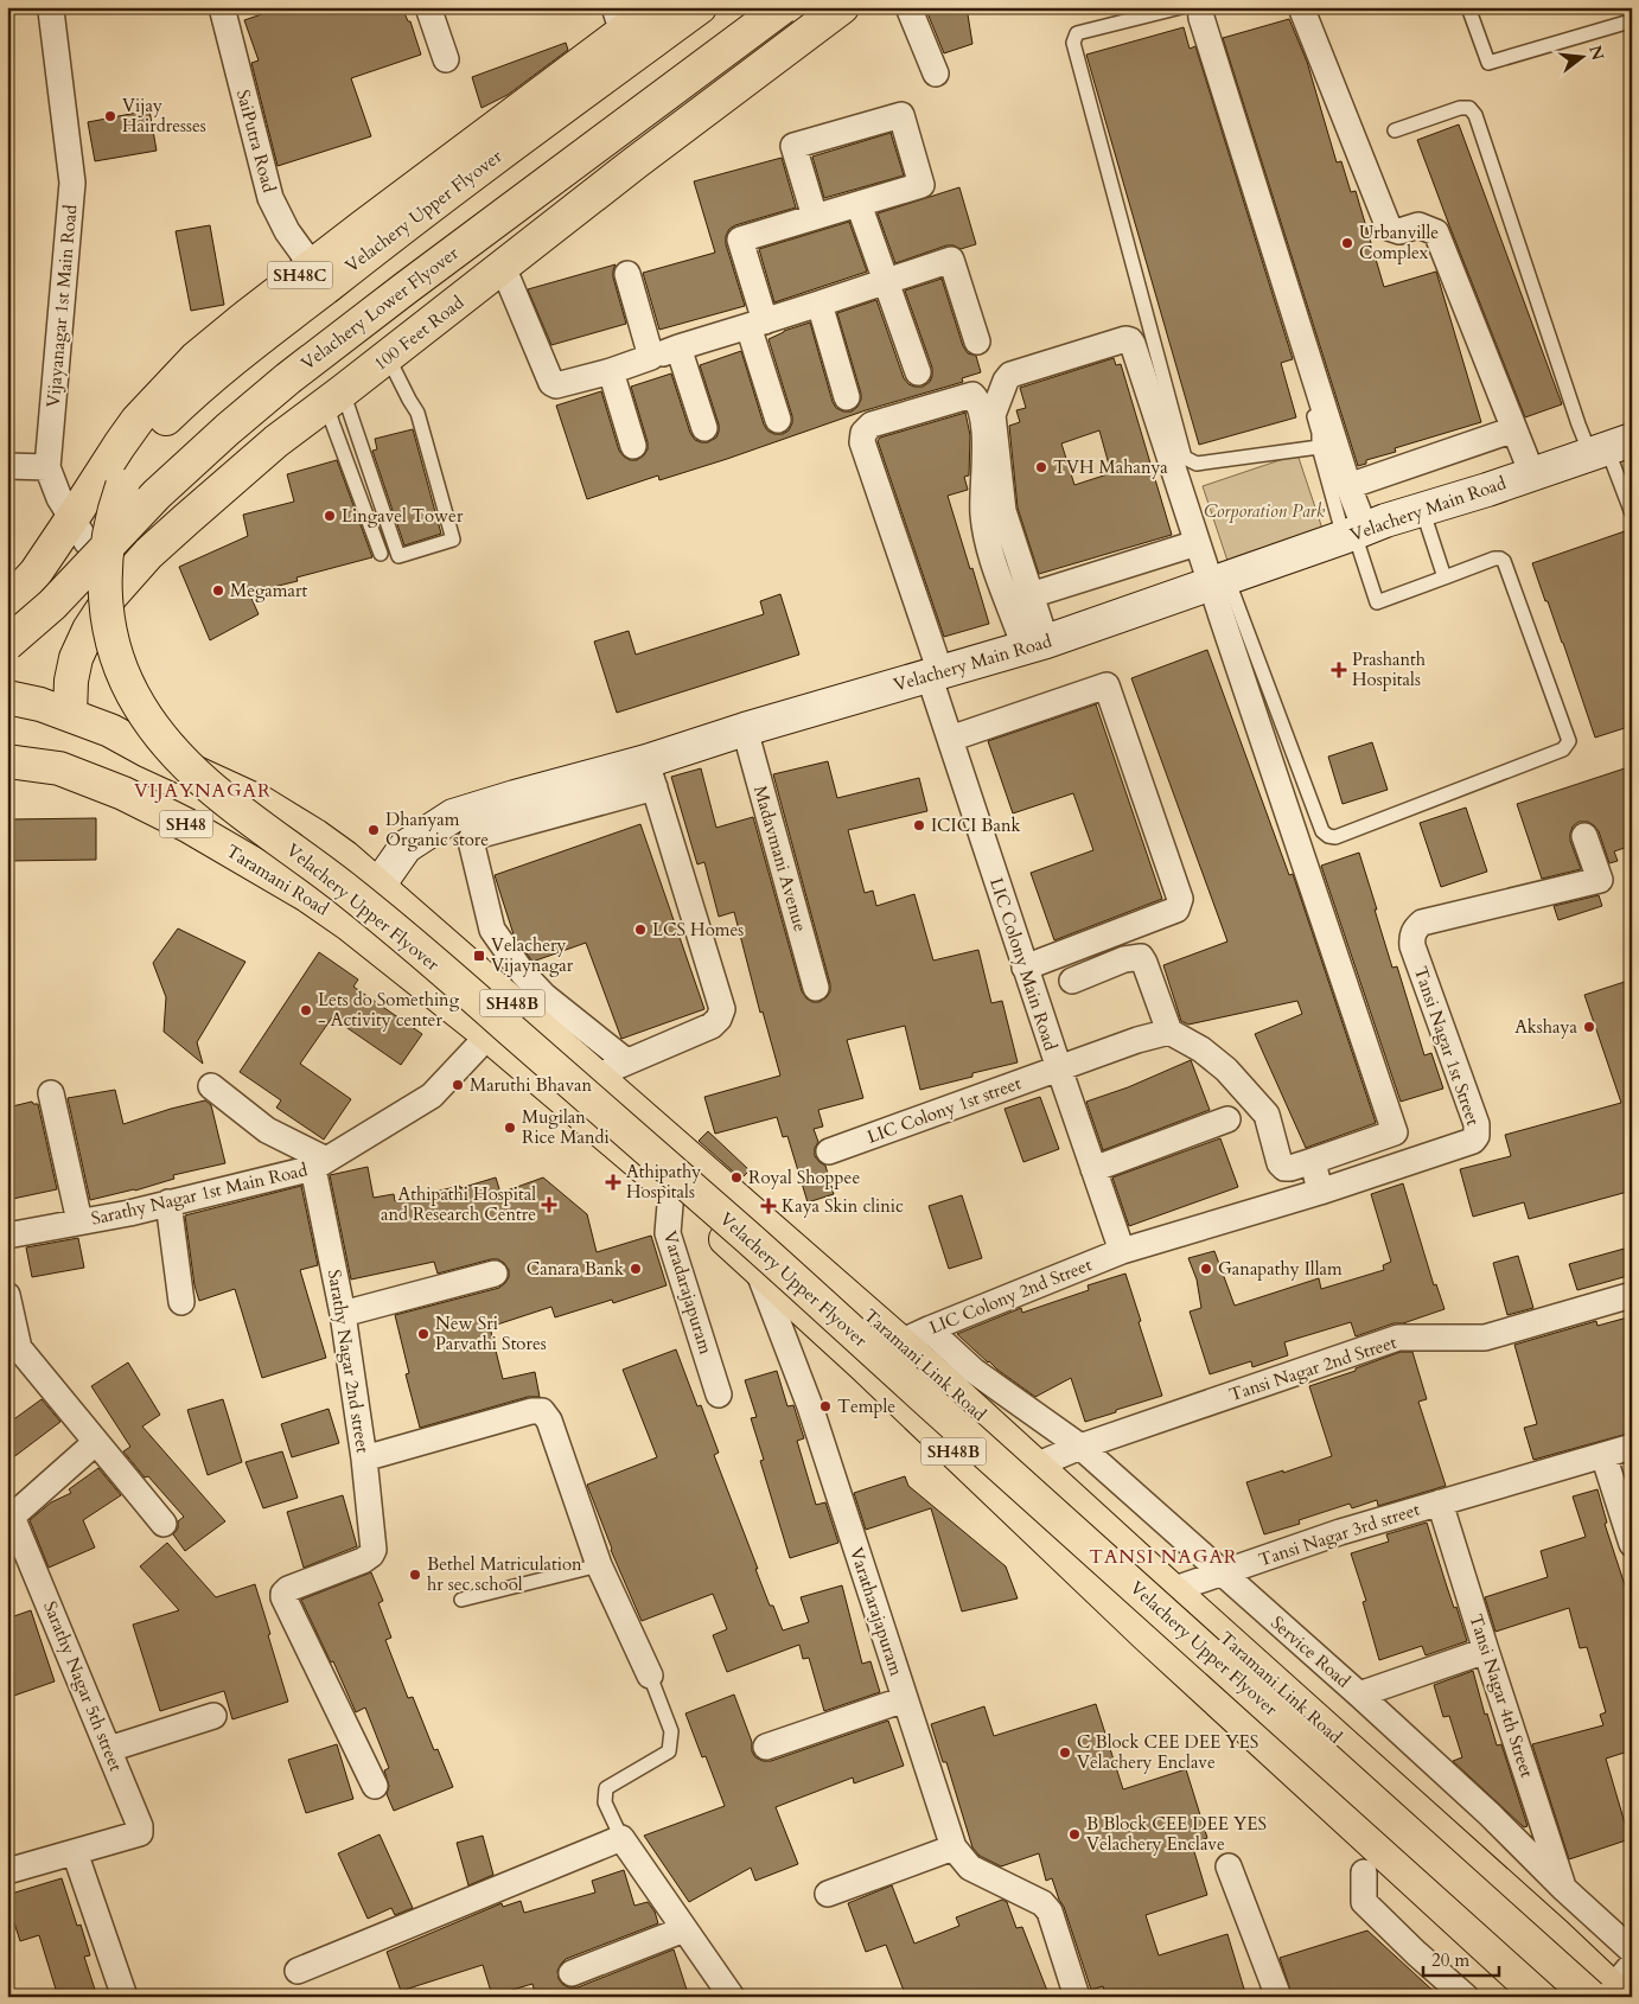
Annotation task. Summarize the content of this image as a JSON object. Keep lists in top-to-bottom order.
{
  "streets": {
    "main road": [
      "Velachery Upper Flyover",
      "SH48C",
      "Velachery Lower Flyover",
      "100 Feet Road",
      "Velachery Main Road",
      "SH48",
      "Taramani Road",
      "SH48B",
      "Taramani Link Road"
    ],
    "street": [
      "SaiPutra Road",
      "Vijayanagar 1st Main Road",
      "Madavmani Avenue",
      "LIC Colony Main Road",
      "Tansi Nagar 1st Street",
      "LIC Colony 1st street",
      "Sarathy Nagar 1st Main Road",
      "Varadarajapuram",
      "LIC Colony 2nd Street",
      "Sarathy Nagar 2nd street",
      "Tansi Nagar 2nd Street",
      "Tansi Nagar 3rd street",
      "Varatharajapuram",
      "Service Road",
      "Sarathy Nagar 5th street",
      "Tansi Nagar 4th Street"
    ]
  },
  "crossings": [
    ["SaiPutra Road", "SH48C"],
    ["Velachery Upper Flyover", "Taramani Link Road"],
    ["SH48C", "Vijayanagar 1st Main Road"],
    ["Vijayanagar 1st Main Road", "100 Feet Road"],
    ["100 Feet Road", "SH48"],
    ["Velachery Main Road", "SH48"],
    ["Velachery Main Road", "Madavmani Avenue"],
    ["Velachery Main Road", "Taramani Road"],
    ["Velachery Main Road", "LIC Colony Main Road"],
    ["Velachery Main Road", "SH48B"],
    ["Velachery Main Road", "Taramani Link Road"],
    ["SH48", "Taramani Link Road"],
    ["Taramani Road", "SH48B"],
    ["LIC Colony Main Road", "Tansi Nagar 1st Street"],
    ["LIC Colony Main Road", "LIC Colony 1st street"],
    ["LIC Colony Main Road", "LIC Colony 2nd Street"],
    ["SH48B", "Sarathy Nagar 1st Main Road"],
    ["SH48B", "Varadarajapuram"],
    ["SH48B", "Varatharajapuram"],
    ["Tansi Nagar 1st Street", "LIC Colony 2nd Street"],
    ["Sarathy Nagar 1st Main Road", "Sarathy Nagar 2nd street"],
    ["LIC Colony 2nd Street", "Taramani Link Road"],
    ["LIC Colony 2nd Street", "Service Road"],
    ["Taramani Link Road", "Tansi Nagar 2nd Street"],
    ["Taramani Link Road", "Tansi Nagar 3rd street"],
    ["Taramani Link Road", "Service Road"],
    ["Tansi Nagar 2nd Street", "Service Road"],
    ["Tansi Nagar 3rd street", "Service Road"],
    ["Tansi Nagar 3rd street", "Tansi Nagar 4th Street"],
    ["Service Road", "Tansi Nagar 4th Street"]
  ],
  "districts": ["VIJAYNAGAR", "TANSI NAGAR"],
  "parks": ["Corporation Park"],
  "places": {
    "other": [
      "Vijay Hairdresses",
      "Urbanville Complex",
      "TVH Mahanya",
      "Lingavel Tower",
      "Megamart",
      "ICICI Bank",
      "Dhanyam Organic store",
      "LCS Homes",
      "Lets do Something - Activity center",
      "Akshaya",
      "Maruthi Bhavan",
      "Mugilan Rice Mandi",
      "Royal Shoppee",
      "Canara Bank",
      "Ganapathy Illam",
      "New Sri Parvathi Stores",
      "Temple",
      "Bethel Matriculation hr sec school",
      "C Block CEE DEE YES Velachery Enclave",
      "B Block CEE DEE YES Velachery Enclave"
    ],
    "health": [
      "Prashanth Hospitals",
      "Athipathy Hospitals",
      "Athipathi Hospital and Research Centre",
      "Kaya Skin clinic"
    ],
    "transit": ["Velachery Vijaynagar"]
  },
  "scale_bar": "20 m",
  "north": "right"
}
